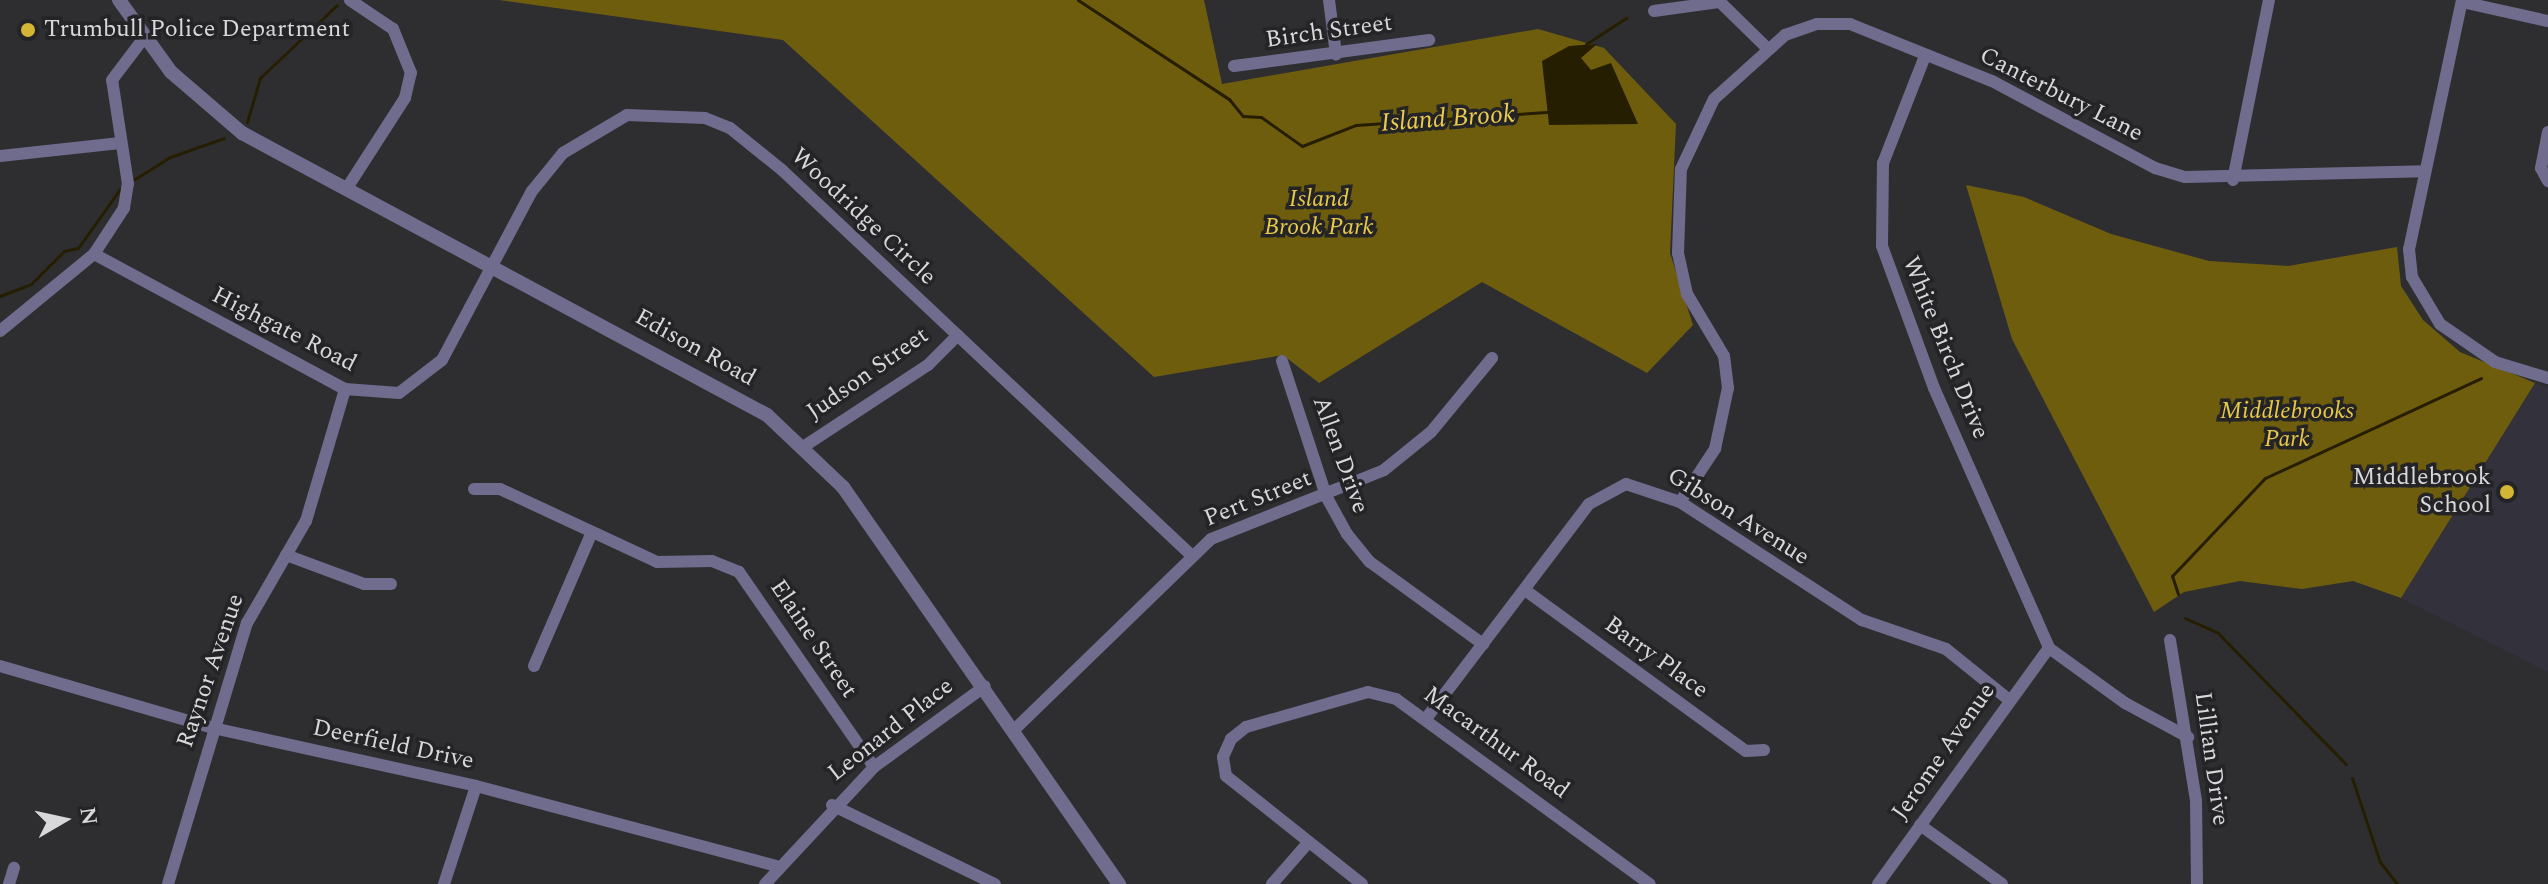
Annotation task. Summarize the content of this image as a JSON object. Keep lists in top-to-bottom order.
{
  "streets": {
    "street": [
      "Birch Street",
      "Canterbury Lane",
      "Woodridge Circle",
      "Highgate Road",
      "Edison Road",
      "White Birch Drive",
      "Judson Street",
      "Allen Drive",
      "Pert Street",
      "Gibson Avenue",
      "Elaine Street",
      "Barry Place",
      "Raynor Avenue",
      "Leonard Place",
      "Macarthur Road",
      "Deerfield Drive",
      "Jerome Avenue",
      "Lillian Drive"
    ]
  },
  "crossings": [
    ["Canterbury Lane", "White Birch Drive"],
    ["Canterbury Lane", "Gibson Avenue"],
    ["Woodridge Circle", "Highgate Road"],
    ["Woodridge Circle", "Edison Road"],
    ["Woodridge Circle", "Judson Street"],
    ["Woodridge Circle", "Pert Street"],
    ["Highgate Road", "Edison Road"],
    ["Highgate Road", "Raynor Avenue"],
    ["Edison Road", "Judson Street"],
    ["Edison Road", "Pert Street"],
    ["Edison Road", "Leonard Place"],
    ["White Birch Drive", "Jerome Avenue"],
    ["Allen Drive", "Pert Street"],
    ["Allen Drive", "Gibson Avenue"],
    ["Gibson Avenue", "Barry Place"],
    ["Gibson Avenue", "Macarthur Road"],
    ["Gibson Avenue", "Jerome Avenue"],
    ["Elaine Street", "Leonard Place"],
    ["Raynor Avenue", "Deerfield Drive"],
    ["Leonard Place", "Deerfield Drive"]
  ],
  "water": ["Island Brook"],
  "parks": ["Island Brook Park", "Middlebrooks Park"],
  "places": ["Trumbull Police Department", "Middlebrook School"],
  "north": "right"
}
